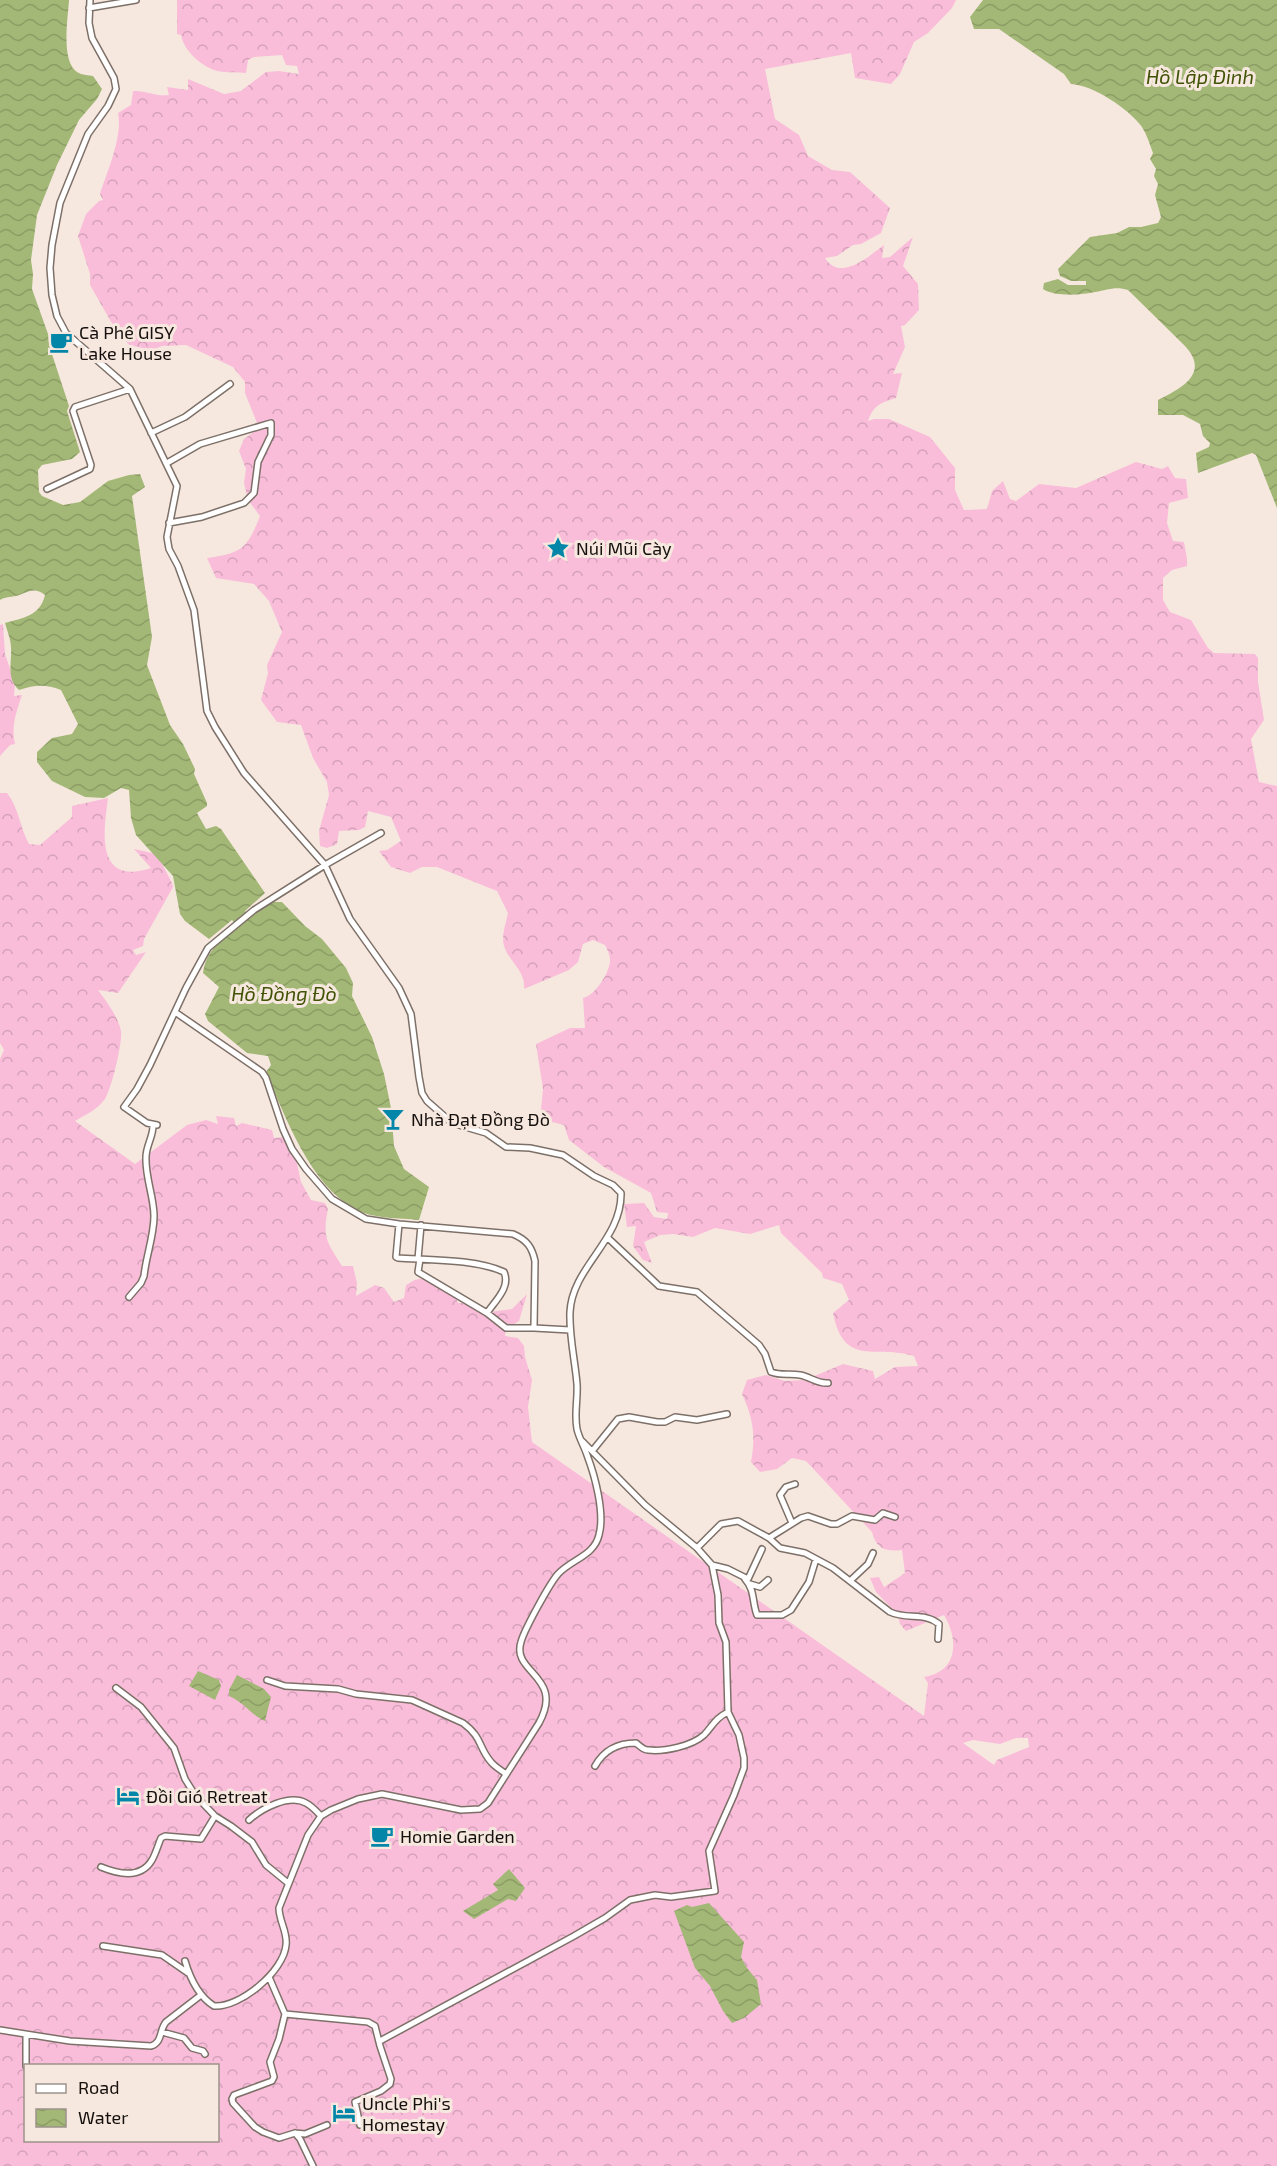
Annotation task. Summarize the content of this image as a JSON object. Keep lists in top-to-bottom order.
{
  "water": ["Hồ Lập Đinh", "Hồ Đồng Đò"],
  "places": {
    "cafe": ["Cà Phê GISY Lake House", "Homie Garden"],
    "place": ["Núi Mũi Cày"],
    "bar": ["Nhà Đạt Đồng Đò"],
    "hotel": ["Đồi Gió Retreat", "Uncle Phi's Homestay"]
  },
  "legend": ["Road", "Water"]
}
